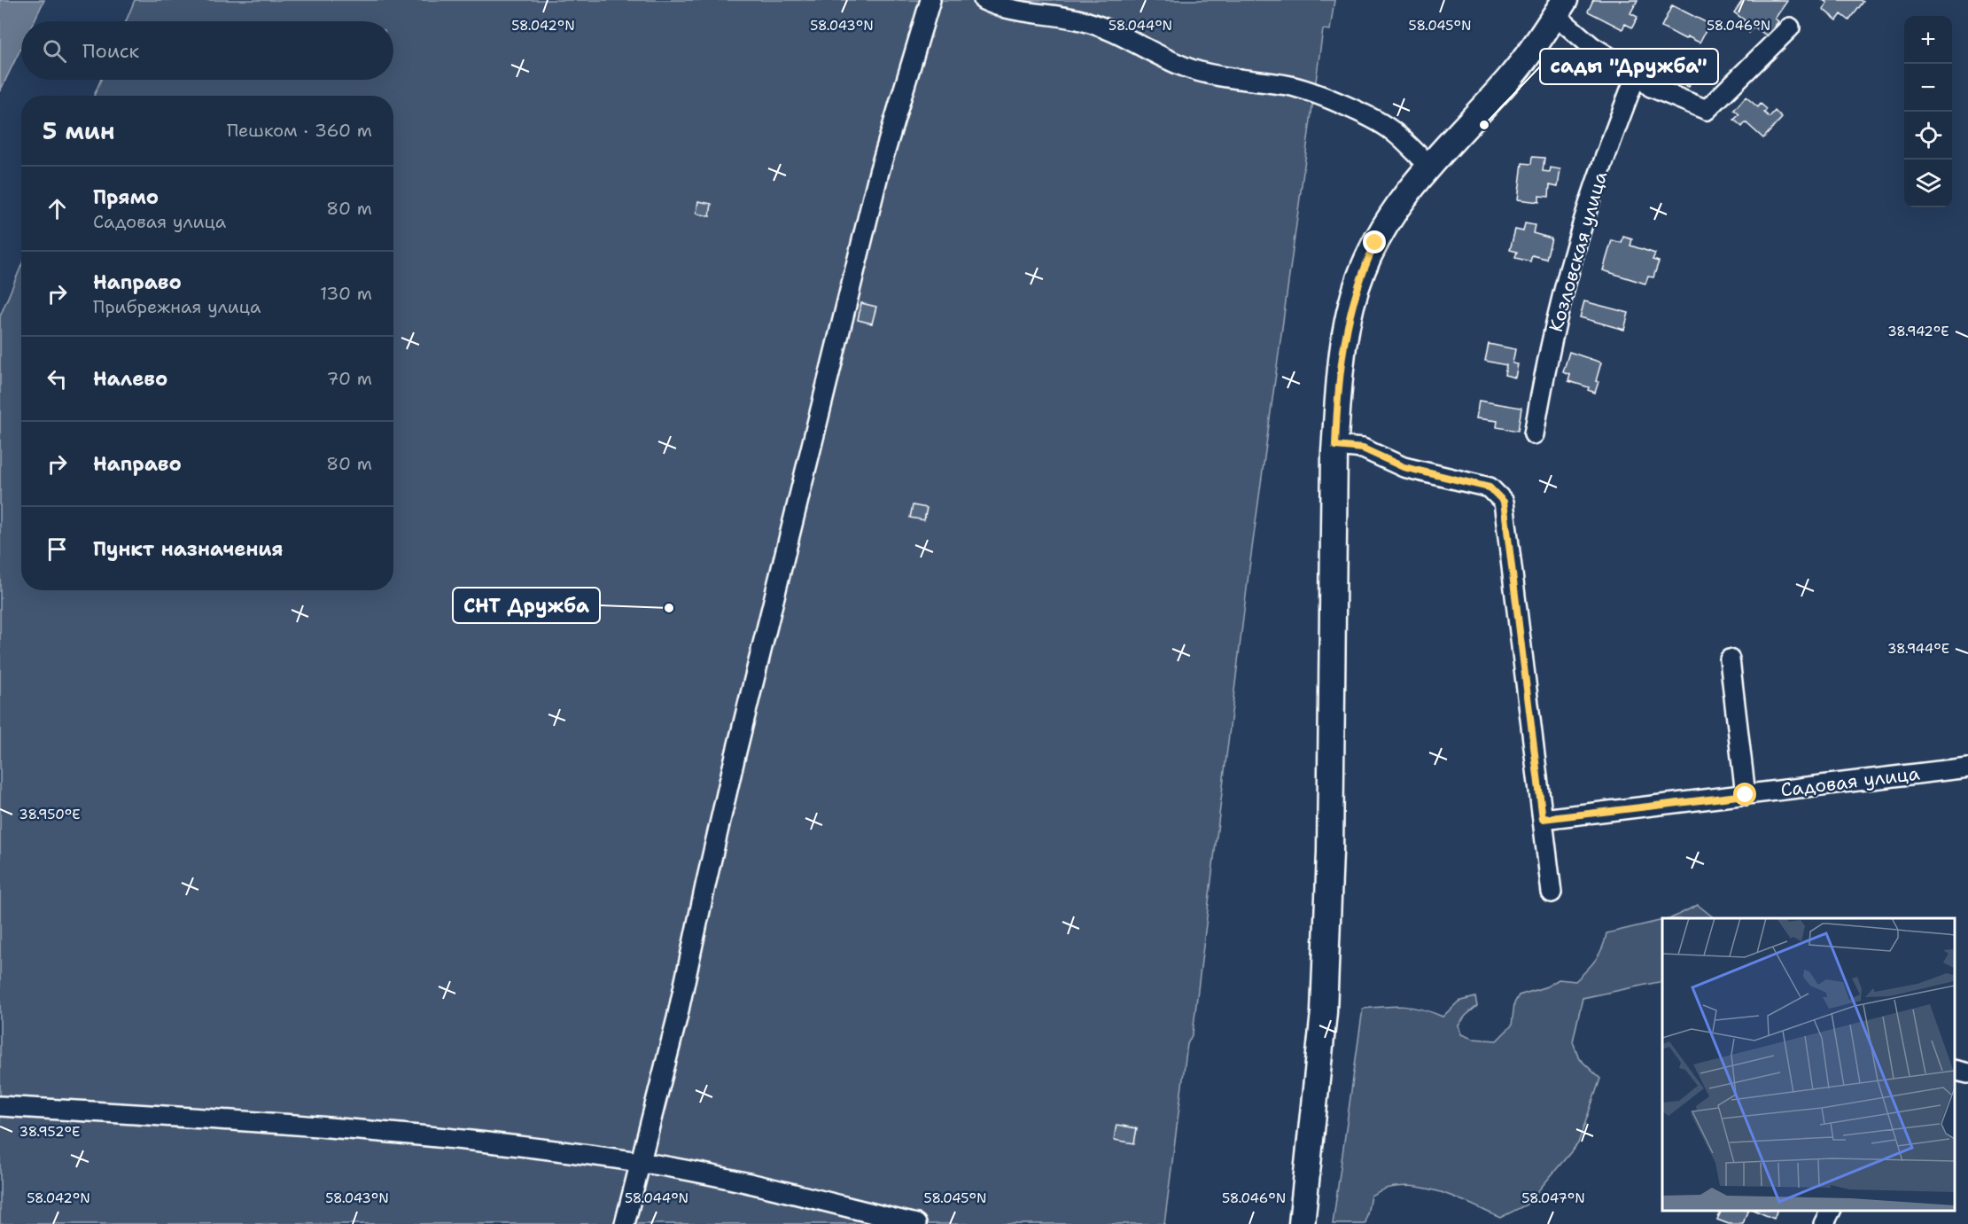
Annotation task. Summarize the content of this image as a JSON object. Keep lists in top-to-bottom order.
{
  "streets": {
    "street": ["Козловская улица", "Садовая улица"]
  },
  "places": ["сады \"Дружба\"", "СНТ Дружба"],
  "page": {
    "map_buttons": ["+", "−"],
    "search": "Поиск",
    "heading": ["5 мин", "Пешком · 360 m"],
    "list": [
      ["Прямо", "Садовая улица", "80 m"],
      ["Направо", "Прибрежная улица", "130 m"],
      ["Налево", "70 m"],
      ["Направо", "80 m"],
      "Пункт назначения"
    ]
  },
  "coordinates": [
    "58.042°N",
    "58.043°N",
    "58.044°N",
    "58.045°N",
    "58.046°N",
    "38.942°E",
    "38.944°E",
    "38.950°E",
    "38.952°E",
    "58.047°N"
  ]
}
